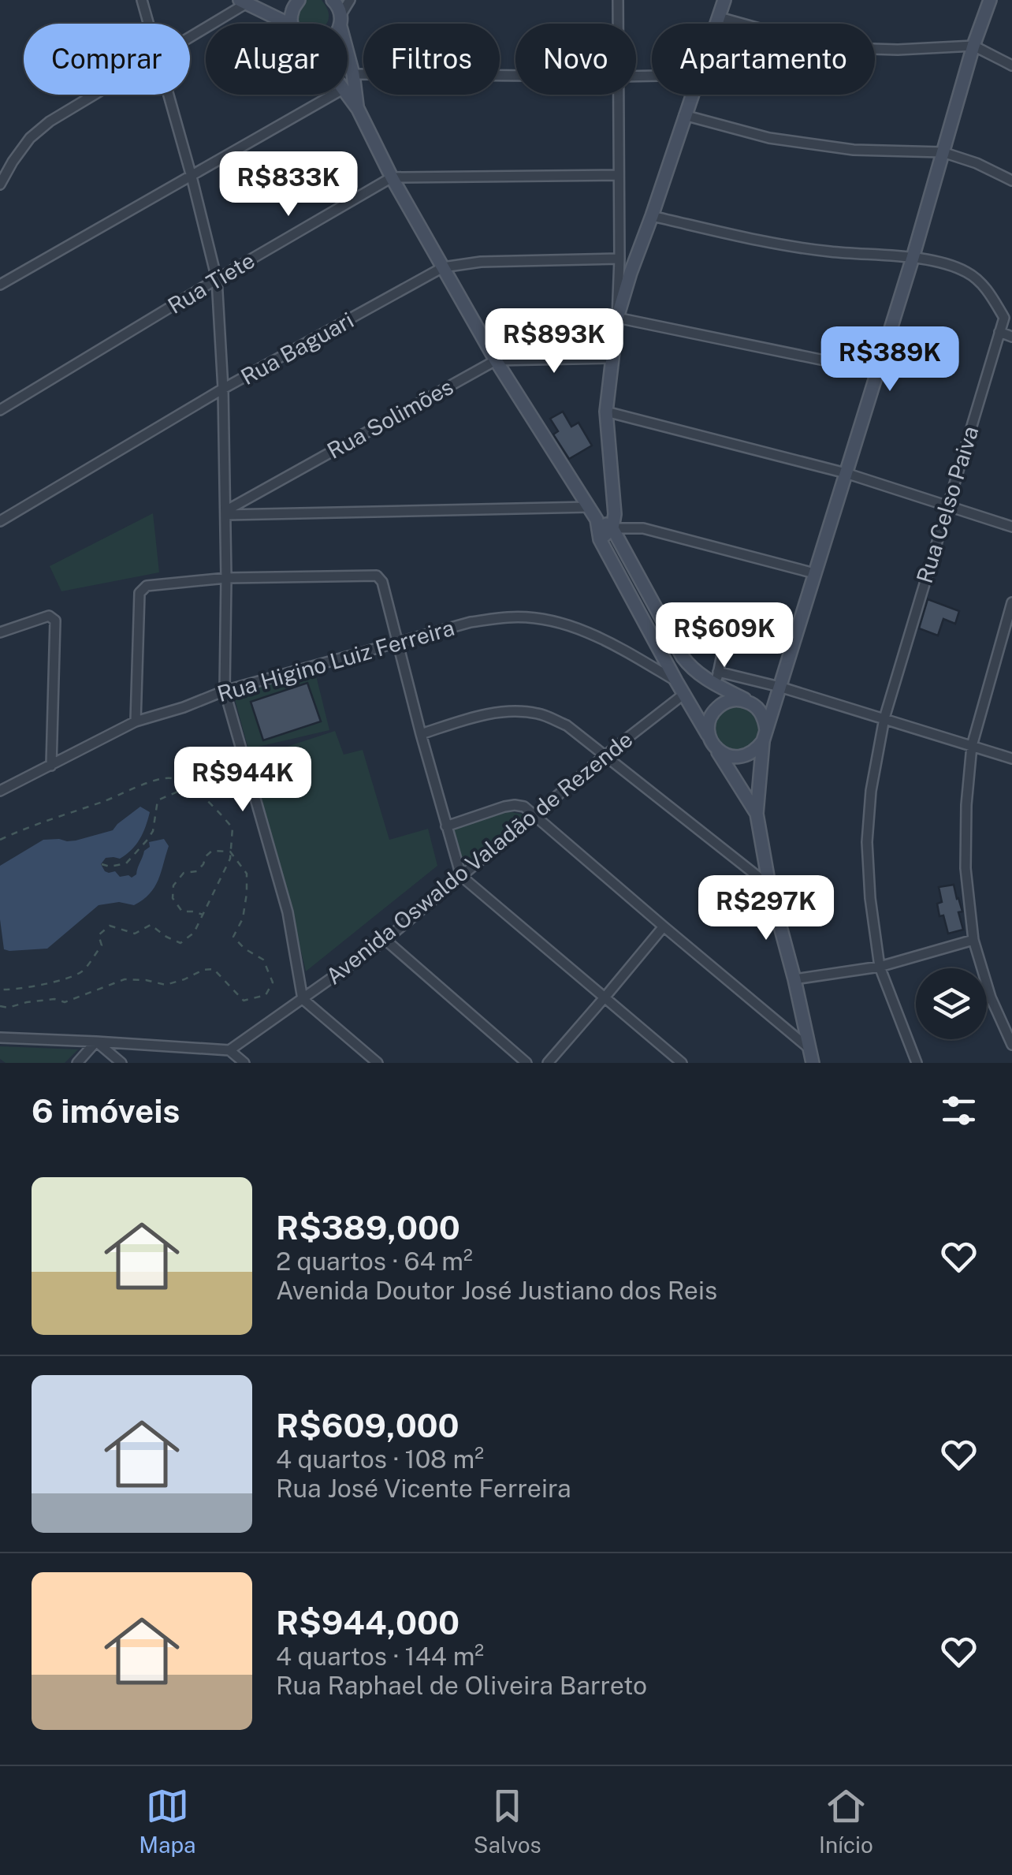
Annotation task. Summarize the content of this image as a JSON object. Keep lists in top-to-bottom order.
{
  "streets": {
    "street": [
      "Rua Tiete",
      "Rua Baguari",
      "Rua Solimões",
      "Rua Celso Paiva",
      "Rua Higino Luiz Ferreira",
      "Avenida Oswaldo Valadão de Rezende"
    ]
  },
  "page": {
    "chip": [
      "Comprar",
      "Alugar",
      "Filtros",
      "Novo",
      "Apartamento"
    ],
    "price": [
      "R$833K",
      "R$893K",
      "R$389K",
      "R$609K",
      "R$944K",
      "R$297K"
    ],
    "heading": "6 imóveis",
    "list": [
      {
        "name": "R$389,000",
        "note": "2 quartos · 64 m² · Avenida Doutor José Justiano dos Reis"
      },
      {
        "name": "R$609,000",
        "note": "4 quartos · 108 m² · Rua José Vicente Ferreira"
      },
      {
        "name": "R$944,000",
        "note": "4 quartos · 144 m² · Rua Raphael de Oliveira Barreto"
      }
    ],
    "tabs": ["Mapa", "Salvos", "Início"]
  }
}
